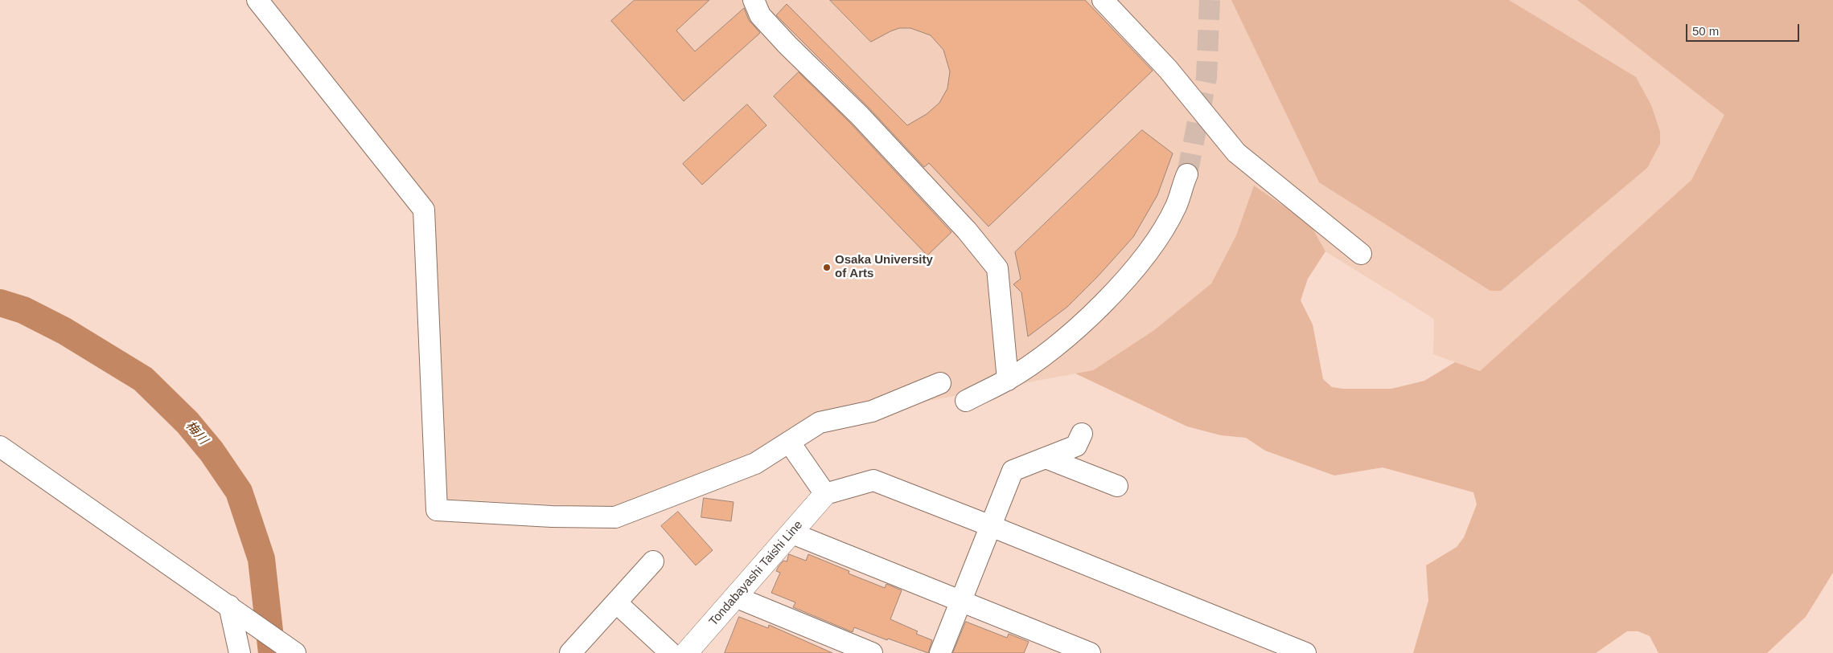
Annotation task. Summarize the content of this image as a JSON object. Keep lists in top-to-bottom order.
{
  "streets": {
    "main road": ["Tondabayashi Taishi Line"]
  },
  "water": ["梅川"],
  "places": ["Osaka University of Arts"],
  "scale_bar": "50 m"
}
